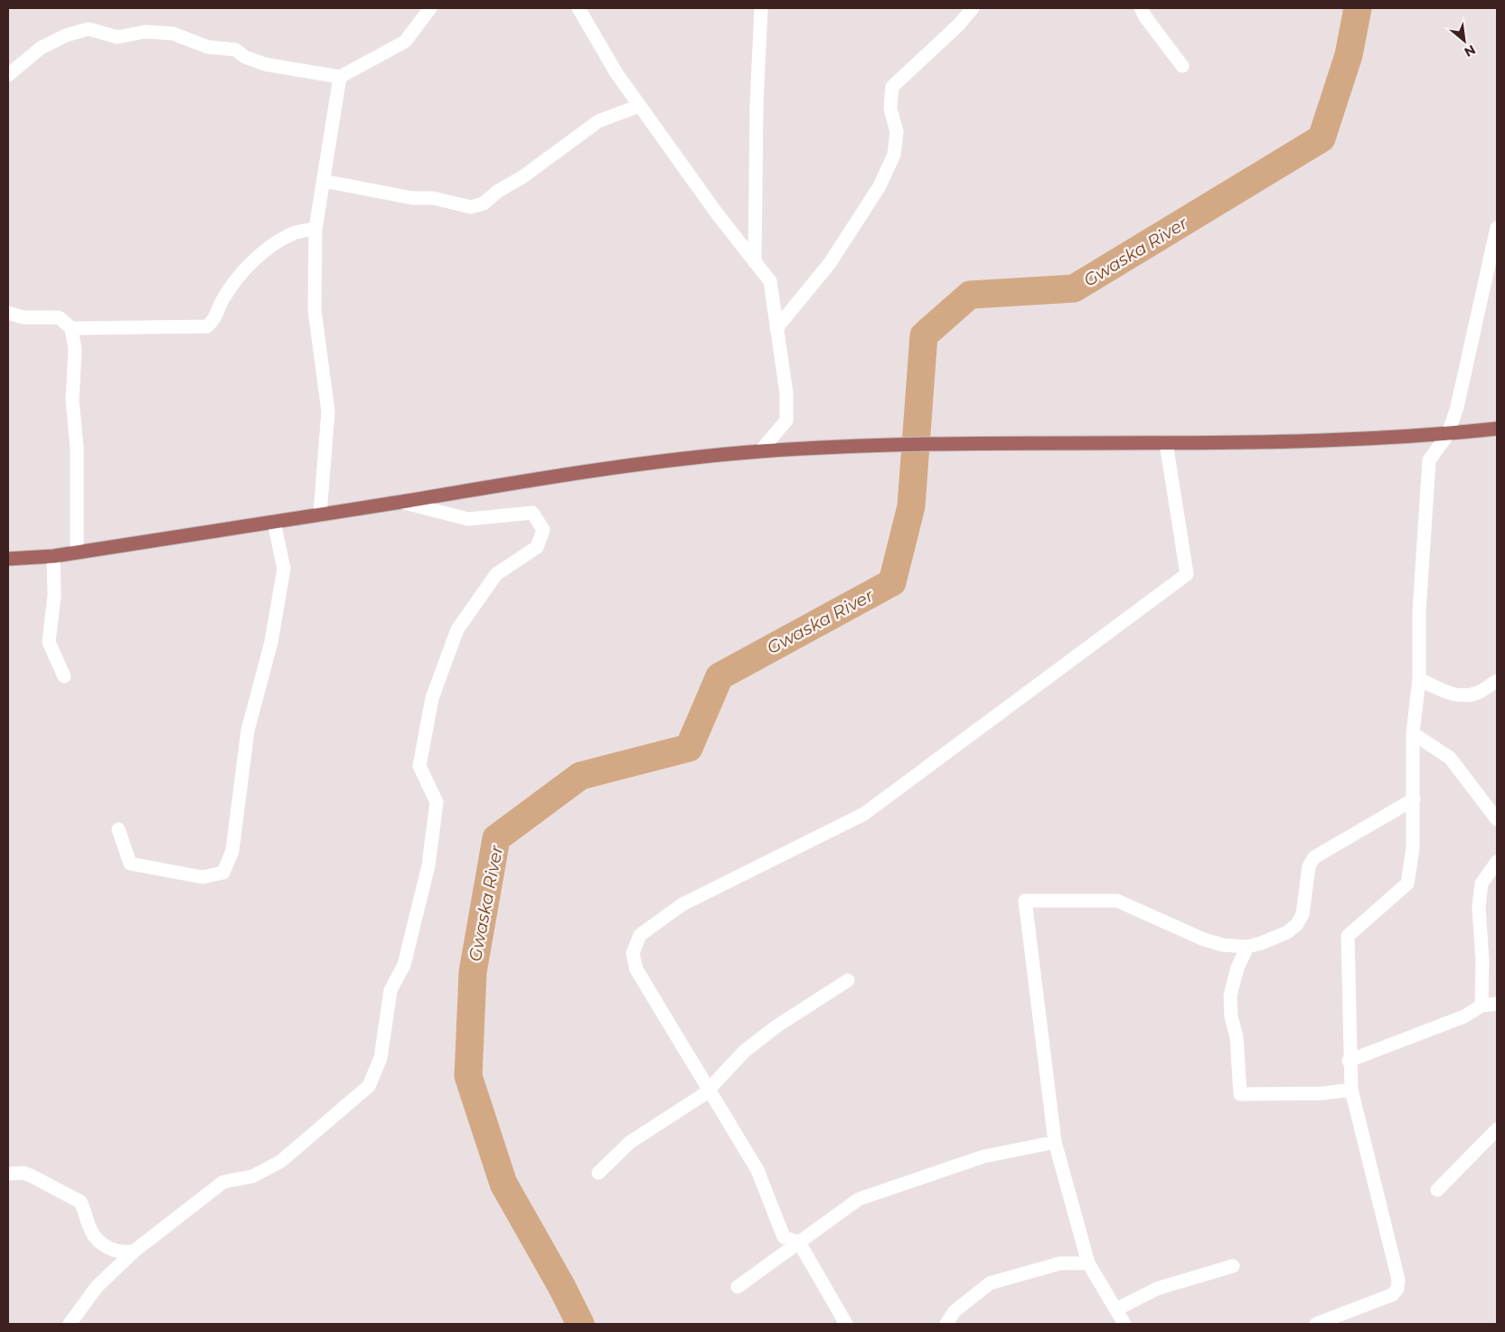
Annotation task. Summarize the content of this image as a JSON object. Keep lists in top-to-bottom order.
{
  "water": ["Gwaska River"],
  "north": "bottom right"
}
